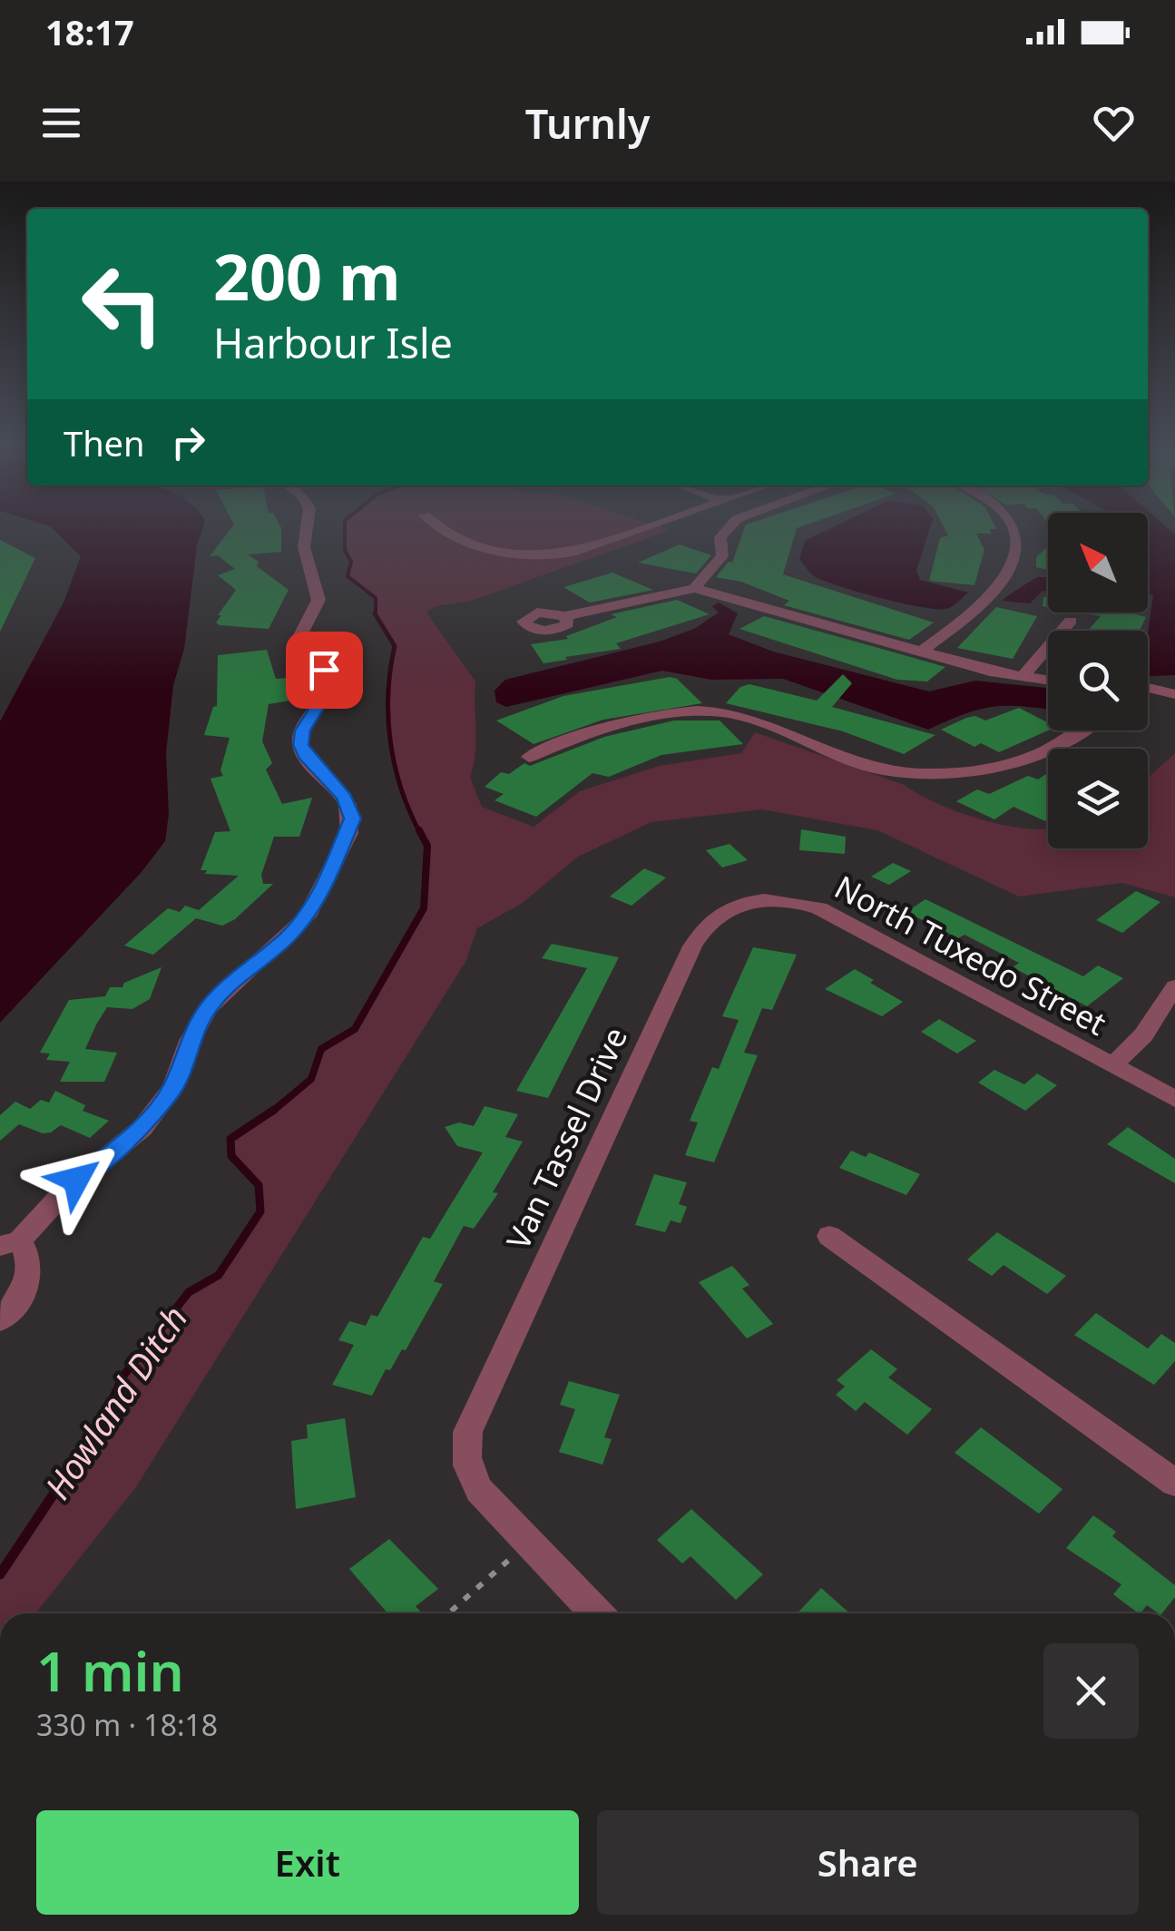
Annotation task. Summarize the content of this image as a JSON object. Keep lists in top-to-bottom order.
{
  "streets": {
    "street": ["North Tuxedo Street", "Van Tassel Drive"]
  },
  "crossings": [
    ["North Tuxedo Street", "Van Tassel Drive"]
  ],
  "water": ["Howland Ditch"],
  "north": "top left",
  "page": {
    "status": "18:17",
    "header": "Turnly",
    "turn": ["200 m", "Harbour Isle"],
    "then": "Then",
    "heading": ["1 min", "330 m · 18:18"],
    "buttons": ["Exit", "Share"]
  }
}
